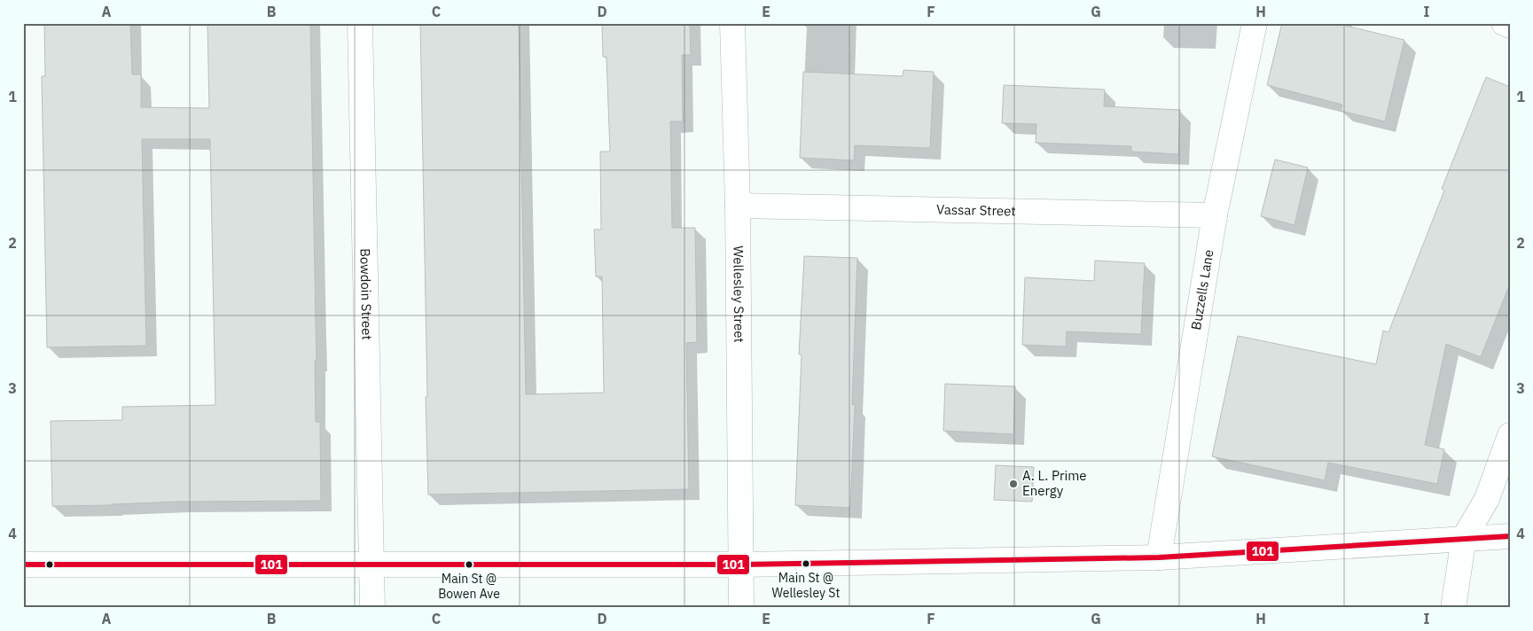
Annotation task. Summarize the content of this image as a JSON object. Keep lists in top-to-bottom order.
{
  "streets": {
    "street": [
      "Vassar Street",
      "Buzzells Lane",
      "Bowdoin Street",
      "Wellesley Street"
    ]
  },
  "crossings": [
    ["Vassar Street", "Buzzells Lane"],
    ["Vassar Street", "Wellesley Street"]
  ],
  "places": ["A. L. Prime Energy", "Main St @ Wellesley St", "Main St @ Bowen Ave"],
  "lines": ["transit line 101"],
  "grid": {
    "columns": [
      "A",
      "B",
      "C",
      "D",
      "E",
      "F",
      "G",
      "H",
      "I"
    ],
    "rows": [
      "1",
      "2",
      "3",
      "4"
    ]
  }
}
